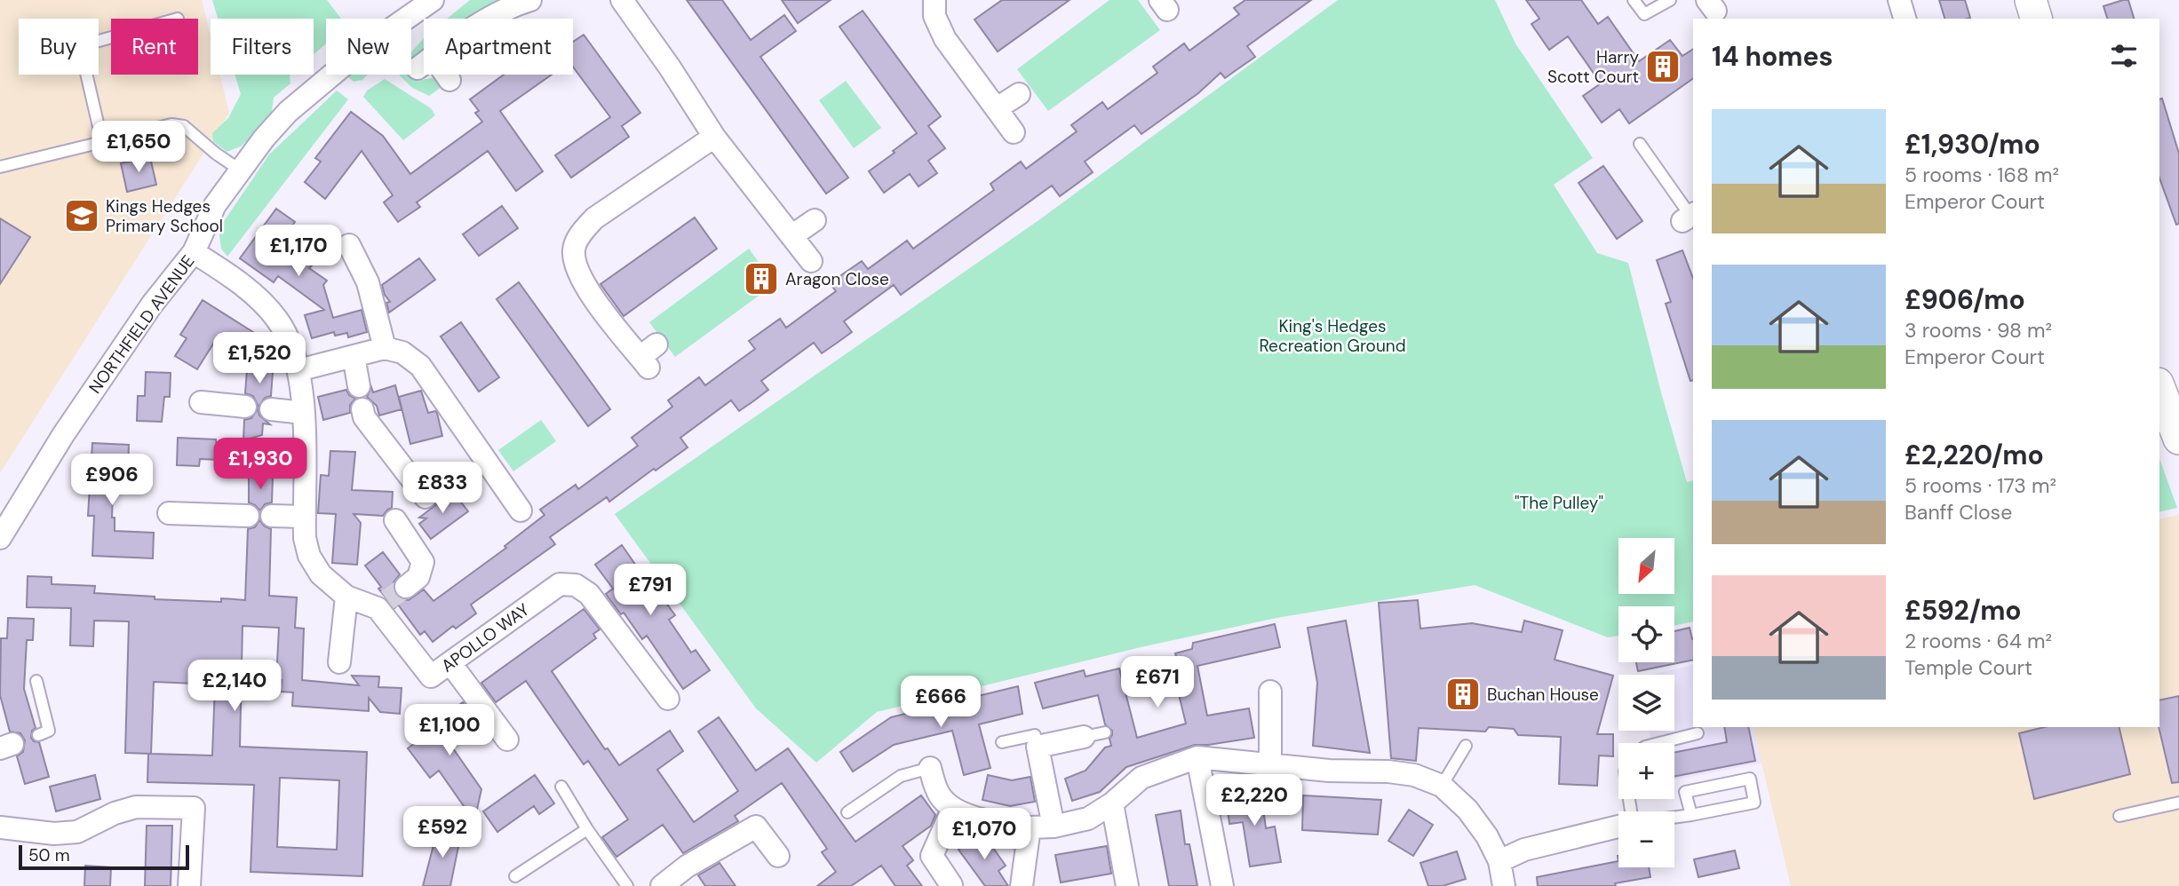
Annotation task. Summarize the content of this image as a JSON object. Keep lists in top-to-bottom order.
{
  "streets": {
    "street": ["NORTHFIELD AVENUE", "APOLLO WAY"]
  },
  "crossings": [
    ["NORTHFIELD AVENUE", "APOLLO WAY"]
  ],
  "parks": ["King's Hedges Recreation Ground", "\"The Pulley\""],
  "places": {
    "building": ["Harry Scott Court", "Aragon Close", "Buchan House"],
    "school or university": ["Kings Hedges Primary School"]
  },
  "scale_bar": "50 m",
  "north": "bottom left",
  "page": {
    "chip": [
      "Buy",
      "Rent",
      "Filters",
      "New",
      "Apartment"
    ],
    "heading": "14 homes",
    "list": [
      {
        "name": "£1,930/mo",
        "note": "5 rooms · 168 m² · Emperor Court"
      },
      {
        "name": "£906/mo",
        "note": "3 rooms · 98 m² · Emperor Court"
      },
      {
        "name": "£2,220/mo",
        "note": "5 rooms · 173 m² · Banff Close"
      },
      {
        "name": "£592/mo",
        "note": "2 rooms · 64 m² · Temple Court"
      }
    ],
    "price": [
      "£1,650",
      "£1,170",
      "£1,520",
      "£1,930",
      "£906",
      "£833",
      "£791",
      "£671",
      "£2,140",
      "£666",
      "£1,100",
      "£2,220",
      "£592",
      "£1,070"
    ],
    "map_buttons": ["+", "−"],
    "scale": "50 m"
  }
}
